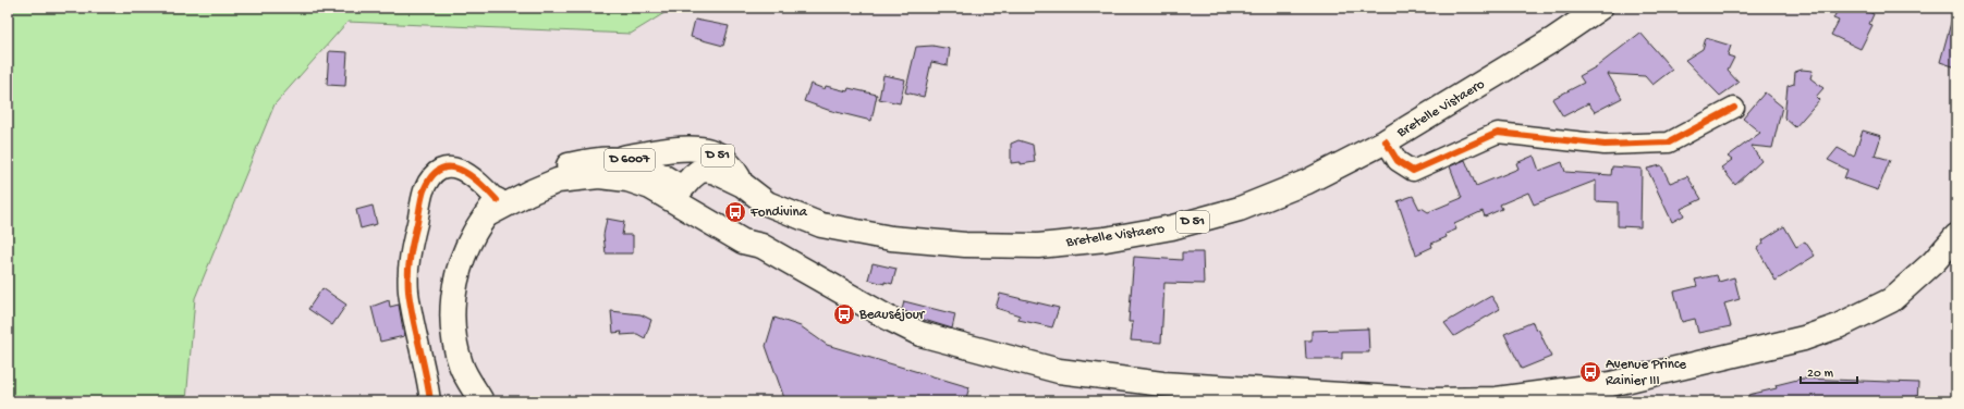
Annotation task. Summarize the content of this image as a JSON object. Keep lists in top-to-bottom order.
{
  "streets": {
    "main road": ["Bretelle Vistaero", "D 51", "D 6007"]
  },
  "crossings": [
    ["Bretelle Vistaero", "D 51"],
    ["Bretelle Vistaero", "D 6007"],
    ["D 51", "D 6007"]
  ],
  "places": {
    "bus stop": ["Fondivina", "Beauséjour", "Avenue Prince Rainier III"]
  },
  "scale_bar": "20 m"
}
